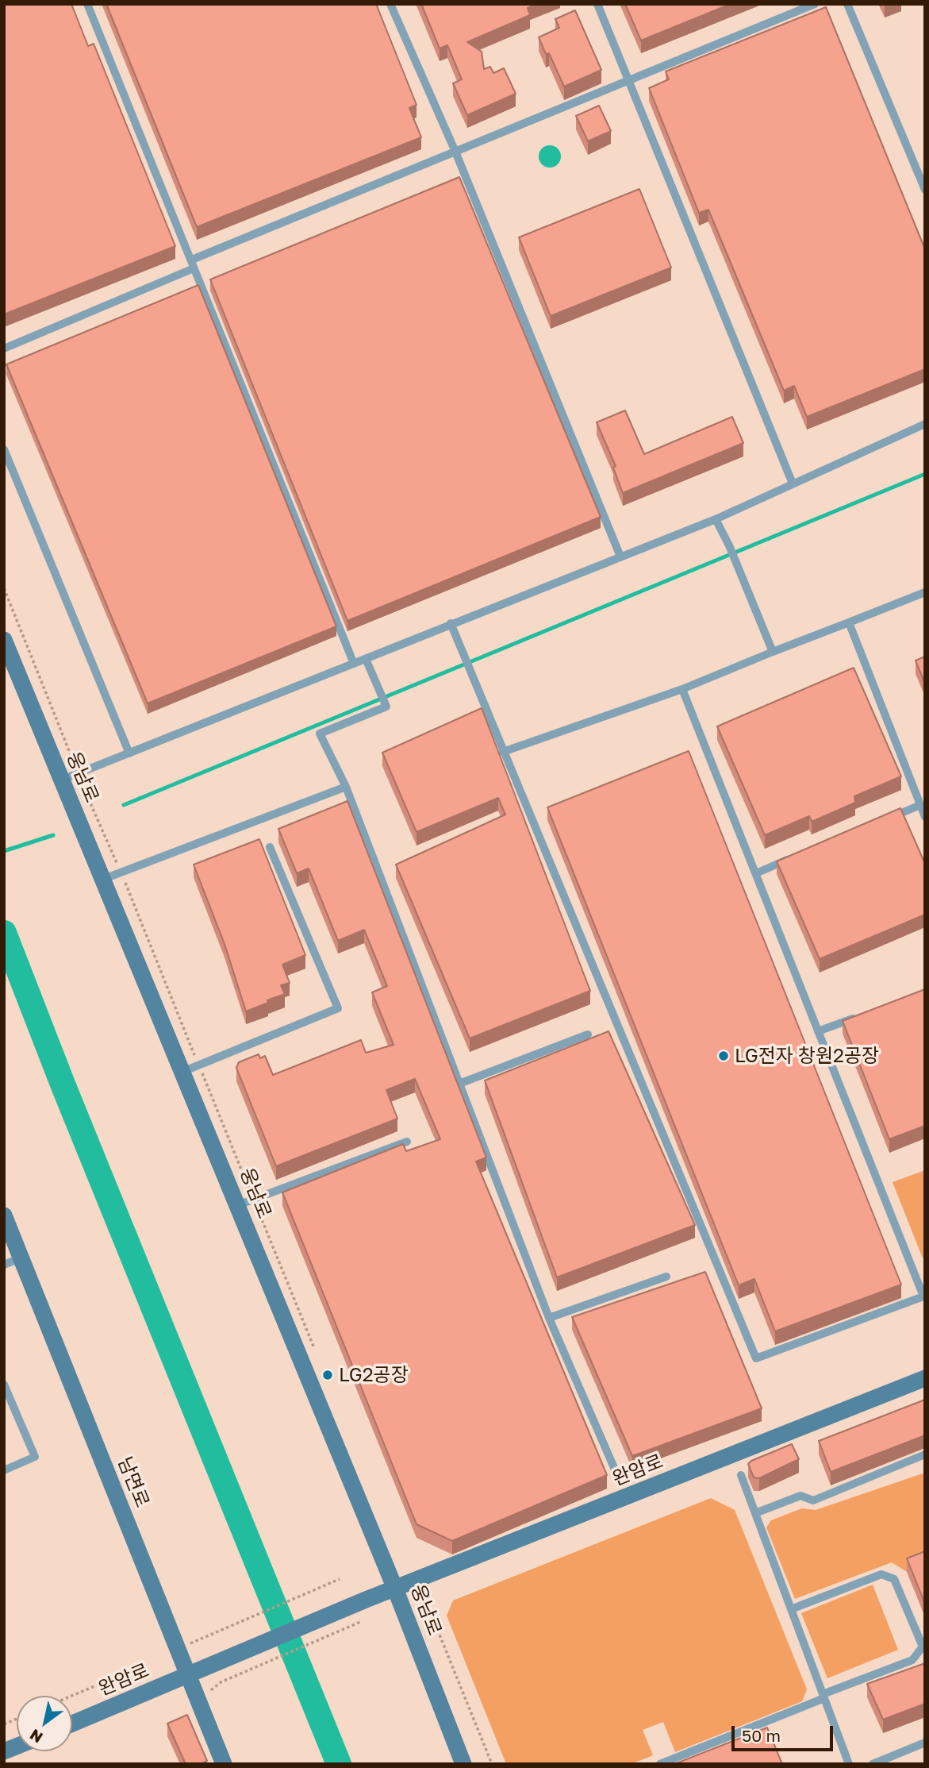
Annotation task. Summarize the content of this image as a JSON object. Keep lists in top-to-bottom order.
{
  "streets": {
    "street": ["웅남로", "완암로", "남면로"]
  },
  "crossings": [
    ["웅남로", "완암로"],
    ["완암로", "남면로"]
  ],
  "places": ["LG전자 창원2공장", "LG2공장"],
  "scale_bar": "50 m",
  "north": "bottom left"
}
